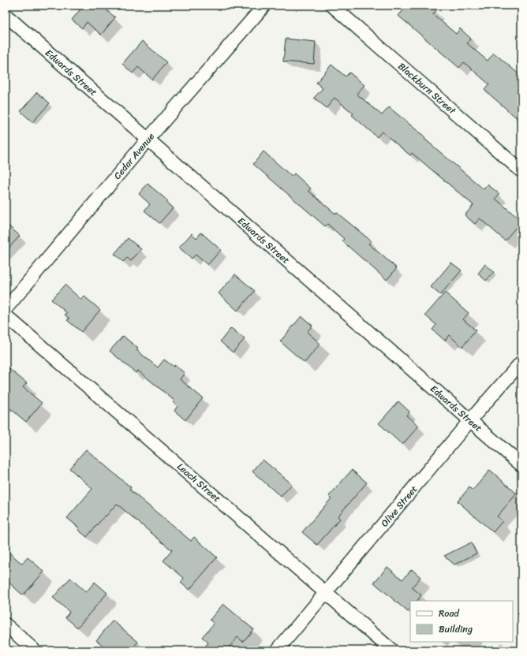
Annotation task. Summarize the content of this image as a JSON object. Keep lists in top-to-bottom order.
{
  "streets": {
    "street": [
      "Edwards Street",
      "Blackburn Street",
      "Cedar Avenue",
      "Leach Street",
      "Olive Street"
    ]
  },
  "crossings": [
    ["Edwards Street", "Cedar Avenue"],
    ["Edwards Street", "Olive Street"],
    ["Leach Street", "Olive Street"]
  ],
  "legend": ["Road", "Building"]
}
